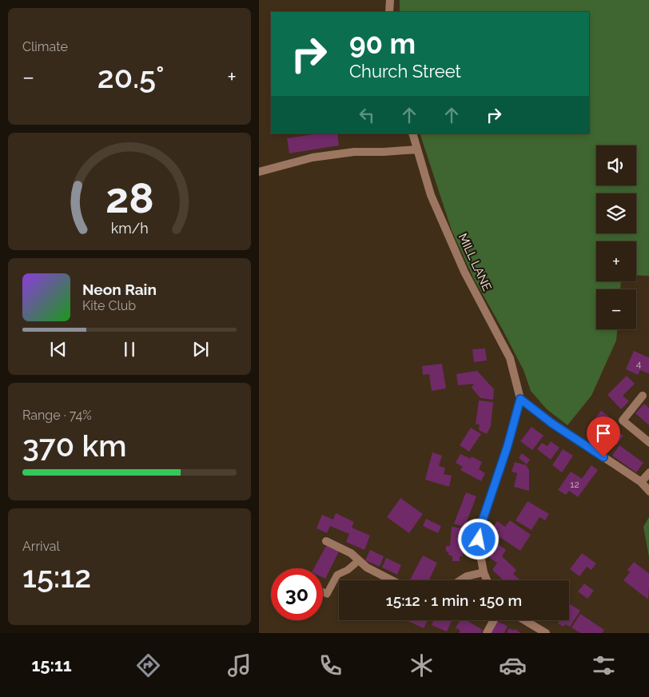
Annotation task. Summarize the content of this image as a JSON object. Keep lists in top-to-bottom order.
{
  "streets": {
    "street": ["MILL LANE"]
  },
  "house_numbers": ["4", "12"],
  "page": {
    "tile": [
      "Climate",
      ["Range · 74%", "370 km"],
      ["Arrival", "15:12"]
    ],
    "turn": ["90 m", "Church Street"],
    "heat": ["−", "20.5°", "+"],
    "map_buttons": ["+", "−"],
    "song": ["Neon Rain", "Kite Club"],
    "limit": "30",
    "trip": "15:12 · 1 min · 150 m",
    "tabs": "15:11",
    "gauge": ["28", "km/h"]
  }
}
